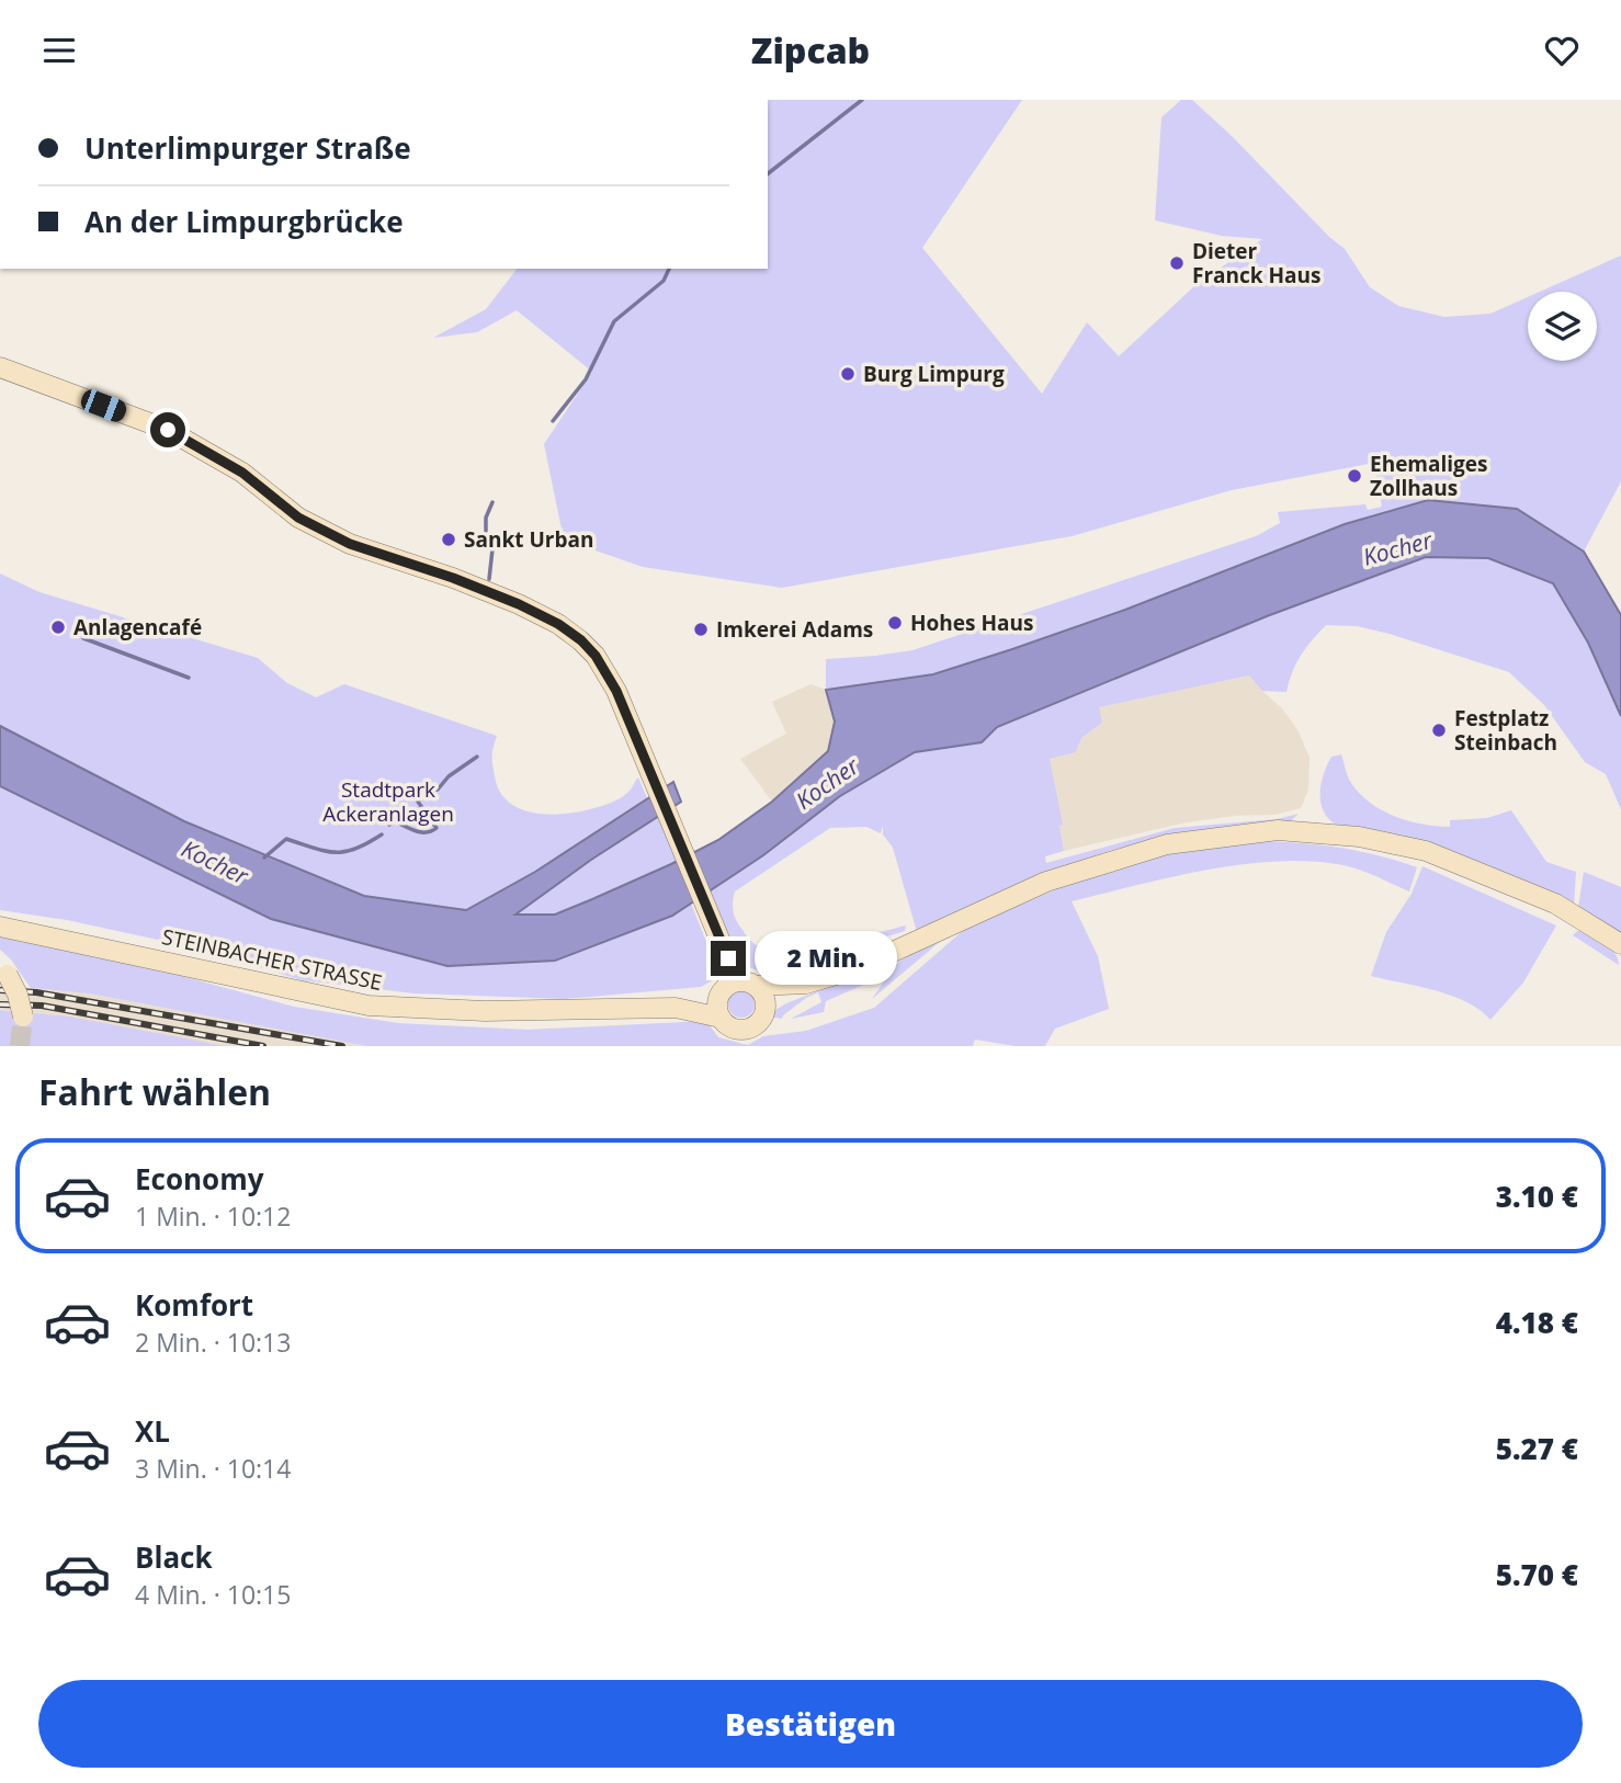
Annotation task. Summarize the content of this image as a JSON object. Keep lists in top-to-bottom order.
{
  "streets": {
    "main road": ["STEINBACHER STRASSE"]
  },
  "water": ["Kocher"],
  "parks": ["Stadtpark Ackeranlagen"],
  "places": [
    "Dieter Franck Haus",
    "Burg Limpurg",
    "Ehemaliges Zollhaus",
    "Sankt Urban",
    "Hohes Haus",
    "Anlagencafé",
    "Imkerei Adams",
    "Festplatz Steinbach"
  ],
  "page": {
    "header": "Zipcab",
    "banner": ["Unterlimpurger Straße", "An der Limpurgbrücke"],
    "bubble": "2 Min.",
    "heading": "Fahrt wählen",
    "list": [
      {
        "name": "Economy",
        "note": "1 Min. · 10:12",
        "value": "3.10 €"
      },
      {
        "name": "Komfort",
        "note": "2 Min. · 10:13",
        "value": "4.18 €"
      },
      {
        "name": "XL",
        "note": "3 Min. · 10:14",
        "value": "5.27 €"
      },
      {
        "name": "Black",
        "note": "4 Min. · 10:15",
        "value": "5.70 €"
      }
    ],
    "buttons": "Bestätigen"
  }
}
